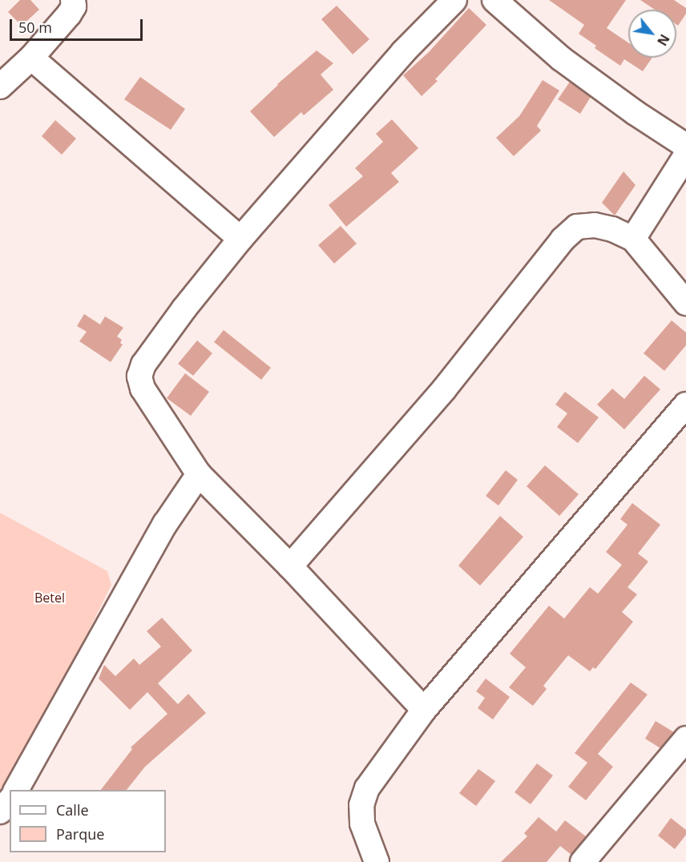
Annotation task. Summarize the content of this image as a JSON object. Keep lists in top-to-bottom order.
{
  "parks": ["Betel"],
  "legend": ["Calle", "Parque"],
  "scale_bar": "50 m",
  "north": "bottom right"
}
